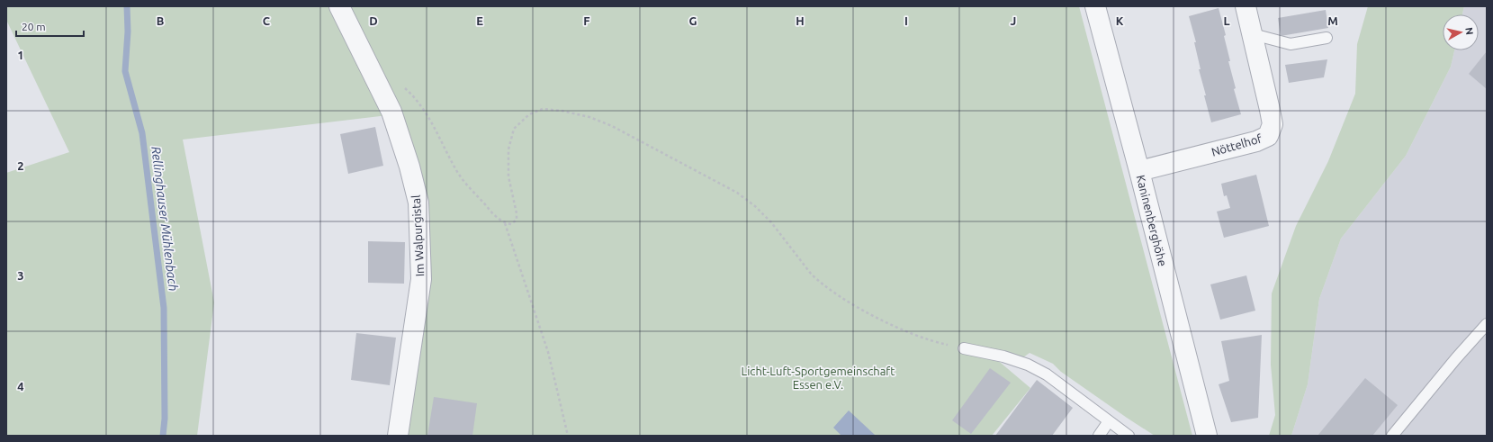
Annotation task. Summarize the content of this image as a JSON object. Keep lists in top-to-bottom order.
{
  "streets": {
    "street": ["Nöttelhof", "Kaninenberghöhe", "Im Walpurgistal"]
  },
  "crossings": [
    ["Nöttelhof", "Kaninenberghöhe"]
  ],
  "water": ["Rellinghauser Mühlenbach"],
  "parks": ["Licht-Luft-Sportgemeinschaft Essen e.V."],
  "scale_bar": "20 m",
  "north": "right",
  "grid": {
    "columns": [
      "B",
      "C",
      "D",
      "E",
      "F",
      "G",
      "H",
      "I",
      "J",
      "K",
      "L",
      "M"
    ],
    "rows": [
      "1",
      "2",
      "3",
      "4"
    ]
  }
}
